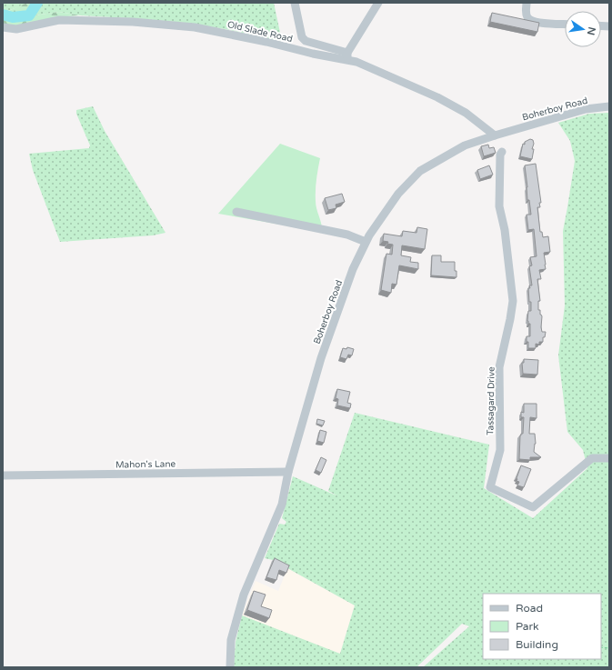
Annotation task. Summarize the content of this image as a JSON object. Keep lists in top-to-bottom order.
{
  "streets": {
    "street": [
      "Old Slade Road",
      "Boherboy Road",
      "Tassagard Drive",
      "Mahon's Lane"
    ]
  },
  "crossings": [
    ["Old Slade Road", "Boherboy Road"],
    ["Boherboy Road", "Mahon's Lane"]
  ],
  "legend": ["Road", "Park", "Building"],
  "north": "right"
}
